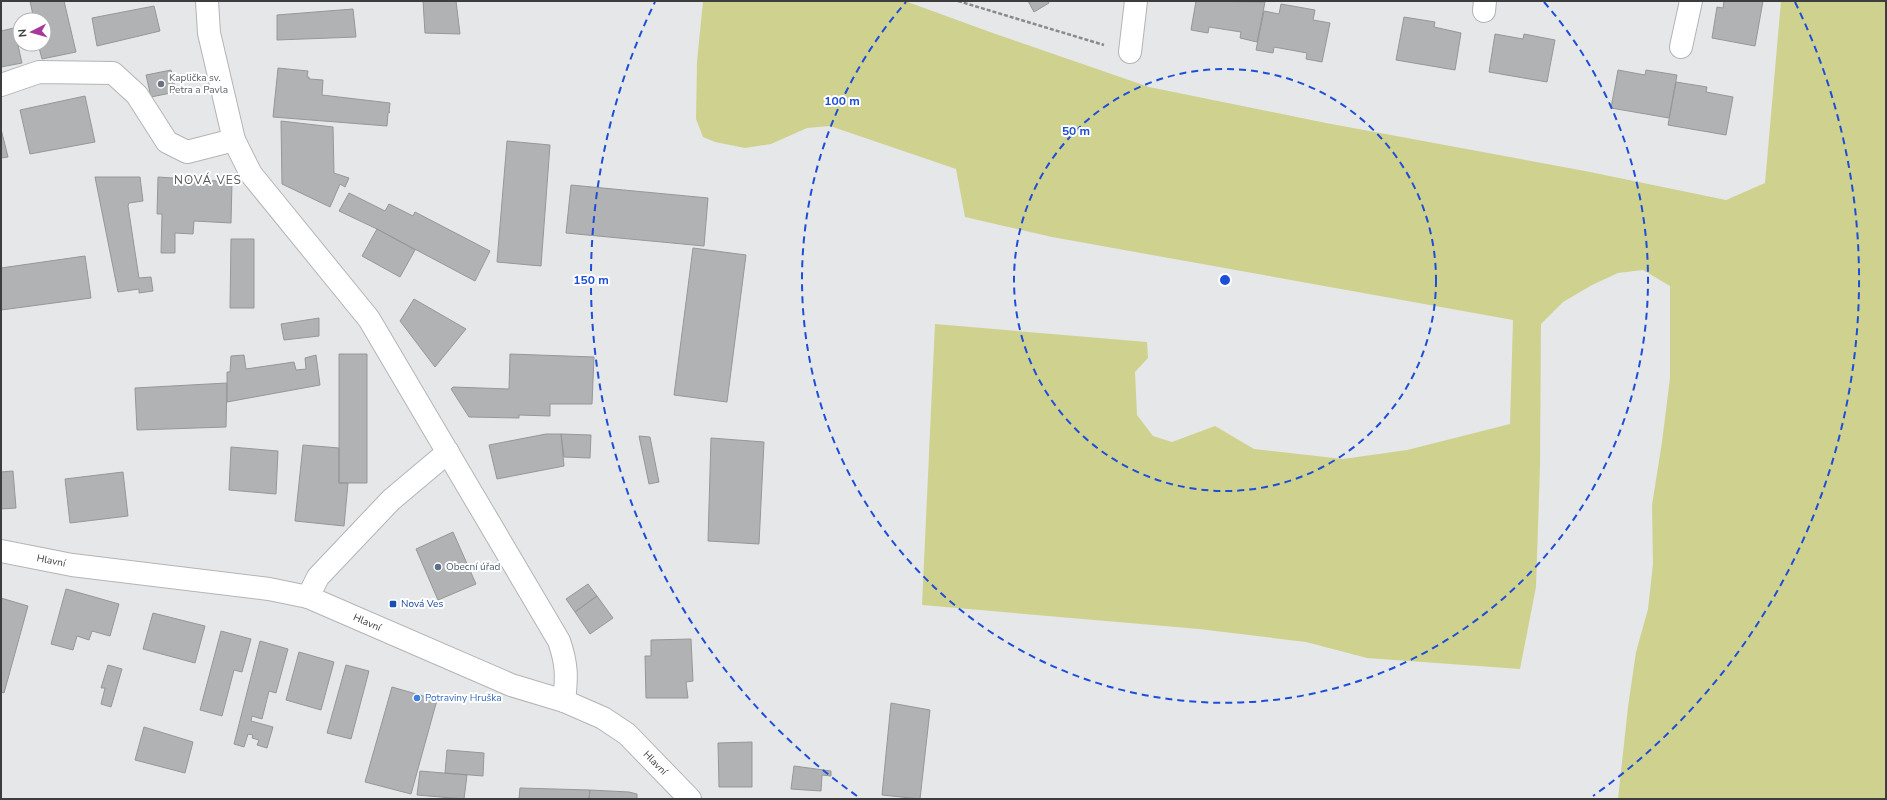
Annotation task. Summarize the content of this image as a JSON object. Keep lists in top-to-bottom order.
{
  "streets": {
    "street": ["Hlavní"]
  },
  "districts": ["NOVÁ VES"],
  "places": {
    "other": ["Kaplička sv. Petra a Pavla", "Obecní úřad", "Potraviny Hruška"],
    "transit": ["Nová Ves"]
  },
  "north": "left",
  "rings": ["100 m", "50 m", "150 m"]
}
